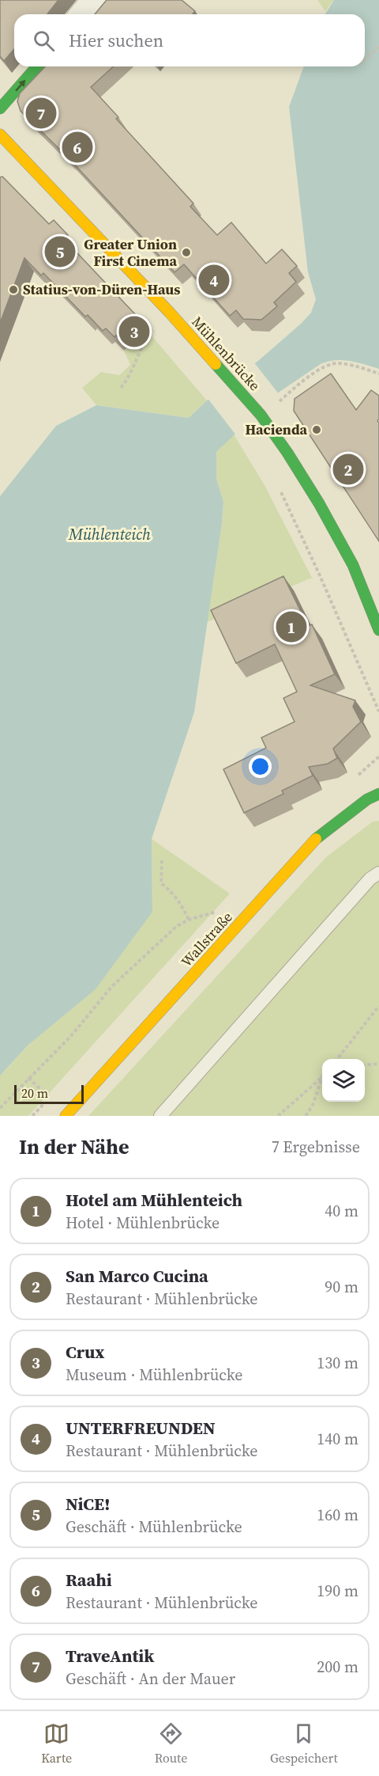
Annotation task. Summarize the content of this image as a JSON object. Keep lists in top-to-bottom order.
{
  "streets": {
    "street": ["Mühlenbrücke", "Wallstraße"]
  },
  "water": ["Mühlenteich"],
  "places": ["Greater Union First Cinema", "Statius-von-Düren-Haus", "Hacienda"],
  "scale_bar": "20 m",
  "page": {
    "search": "Hier suchen",
    "pins": [
      "7",
      "6",
      "5",
      "4",
      "3",
      "2",
      "1"
    ],
    "scale": "20 m",
    "heading": ["In der Nähe", "7 Ergebnisse"],
    "list": [
      {
        "mark": "1",
        "name": "Hotel am Mühlenteich",
        "note": "Hotel · Mühlenbrücke",
        "value": "40 m"
      },
      {
        "mark": "2",
        "name": "San Marco Cucina",
        "note": "Restaurant · Mühlenbrücke",
        "value": "90 m"
      },
      {
        "mark": "3",
        "name": "Crux",
        "note": "Museum · Mühlenbrücke",
        "value": "130 m"
      },
      {
        "mark": "4",
        "name": "UNTERFREUNDEN",
        "note": "Restaurant · Mühlenbrücke",
        "value": "140 m"
      },
      {
        "mark": "5",
        "name": "NiCE!",
        "note": "Geschäft · Mühlenbrücke",
        "value": "160 m"
      },
      {
        "mark": "6",
        "name": "Raahi",
        "note": "Restaurant · Mühlenbrücke",
        "value": "190 m"
      },
      {
        "mark": "7",
        "name": "TraveAntik",
        "note": "Geschäft · An der Mauer",
        "value": "200 m"
      }
    ],
    "nav": ["Karte", "Route", "Gespeichert"]
  }
}
